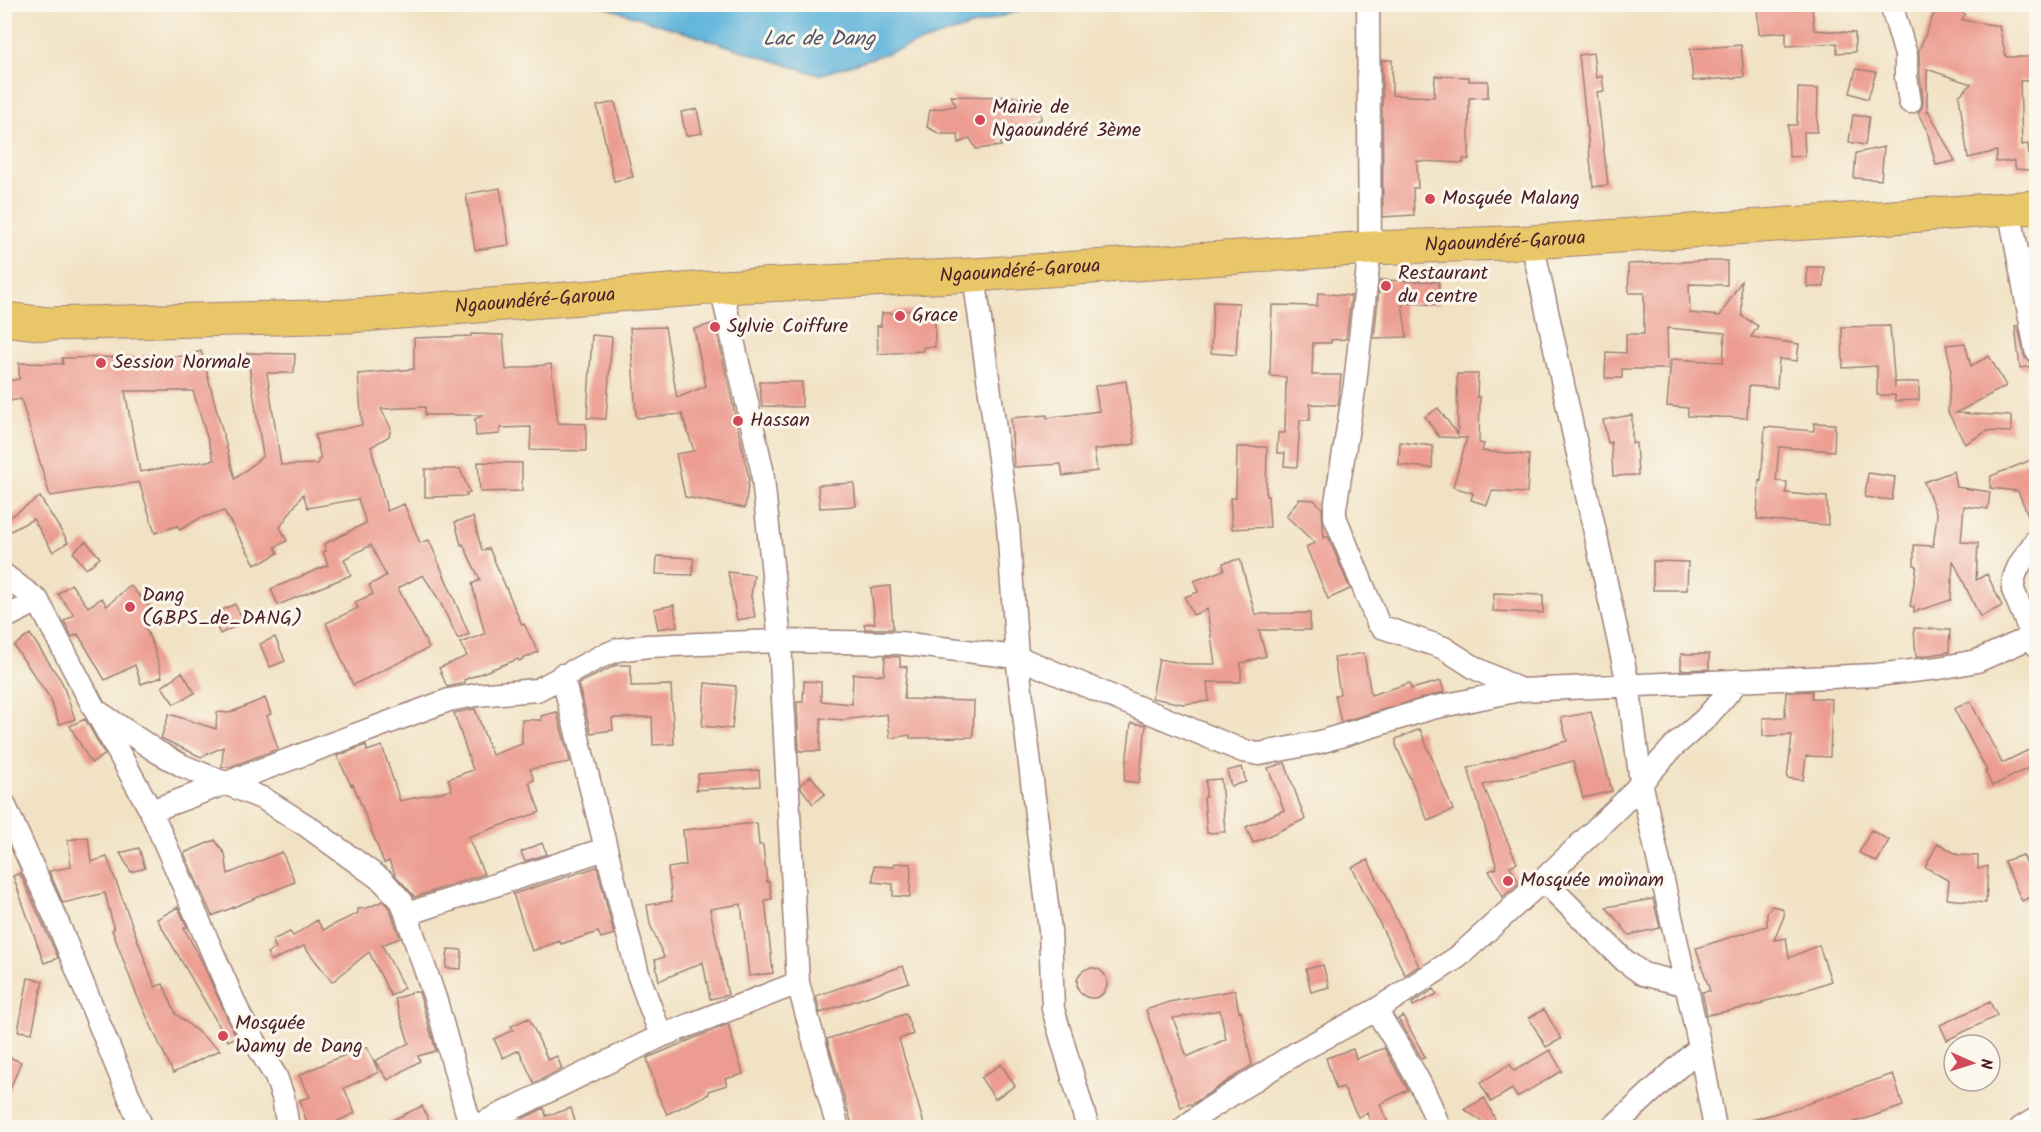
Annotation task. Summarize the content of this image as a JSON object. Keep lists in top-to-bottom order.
{
  "streets": {
    "highway": ["Ngaoundéré-Garoua"]
  },
  "water": ["Lac de Dang"],
  "places": [
    "Mairie de Ngaoundéré 3ème",
    "Mosquée Malang",
    "Restaurant du centre",
    "Grace",
    "Sylvie Coiffure",
    "Session Normale",
    "Hassan",
    "Dang (GBPS_de_DANG)",
    "Mosquée moïnam",
    "Mosquée Wamy de Dang"
  ],
  "north": "right"
}
